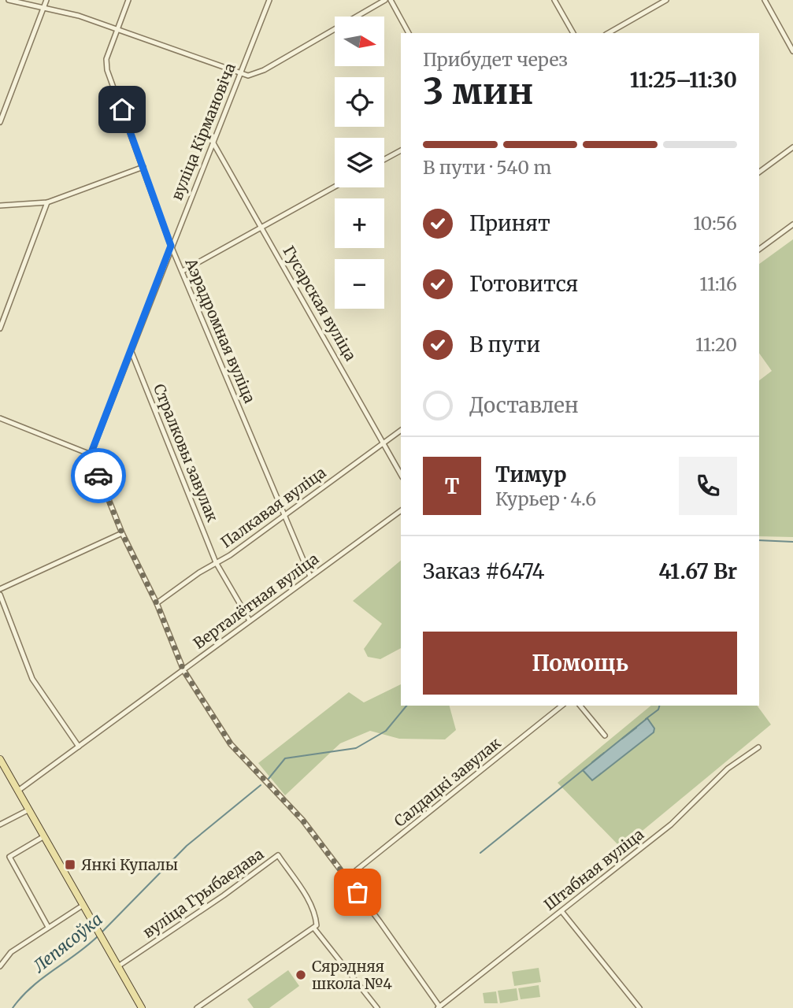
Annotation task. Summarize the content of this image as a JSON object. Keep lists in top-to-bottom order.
{
  "streets": {
    "street": [
      "вуліца Кірмановіча",
      "Гусарская вуліца",
      "Аэрадромная вуліца",
      "Стралковы завулак",
      "Палкавая вуліца",
      "Верталётная вуліца",
      "Салдацкі завулак",
      "Штабная вуліца",
      "вуліца Грыбаедава"
    ]
  },
  "crossings": [
    ["вуліца Кірмановіча", "Гусарская вуліца"],
    ["вуліца Кірмановіча", "Аэрадромная вуліца"],
    ["вуліца Кірмановіча", "Стралковы завулак"],
    ["Гусарская вуліца", "Палкавая вуліца"],
    ["Аэрадромная вуліца", "Палкавая вуліца"],
    ["Аэрадромная вуліца", "Верталётная вуліца"],
    ["Стралковы завулак", "Палкавая вуліца"],
    ["Стралковы завулак", "Верталётная вуліца"],
    ["Верталётная вуліца", "Штабная вуліца"],
    ["Салдацкі завулак", "Штабная вуліца"]
  ],
  "water": ["Лепясоўка"],
  "places": {
    "transit": ["Янкі Купалы"],
    "other": ["Сярэдняя школа №4"]
  },
  "north": "right",
  "page": {
    "map_buttons": ["+", "−"],
    "heading": ["3 мин", "Прибудет через", "11:25–11:30"],
    "panel": [
      "Тимур",
      "Курьер · 4.6",
      "Заказ #6474",
      "41.67 Br"
    ],
    "bar": "В пути · 540 m",
    "list": [
      ["Принят", "10:56"],
      ["Готовится", "11:16"],
      ["В пути", "11:20"],
      "Доставлен"
    ],
    "round": "Т",
    "buttons": "Помощь"
  }
}
